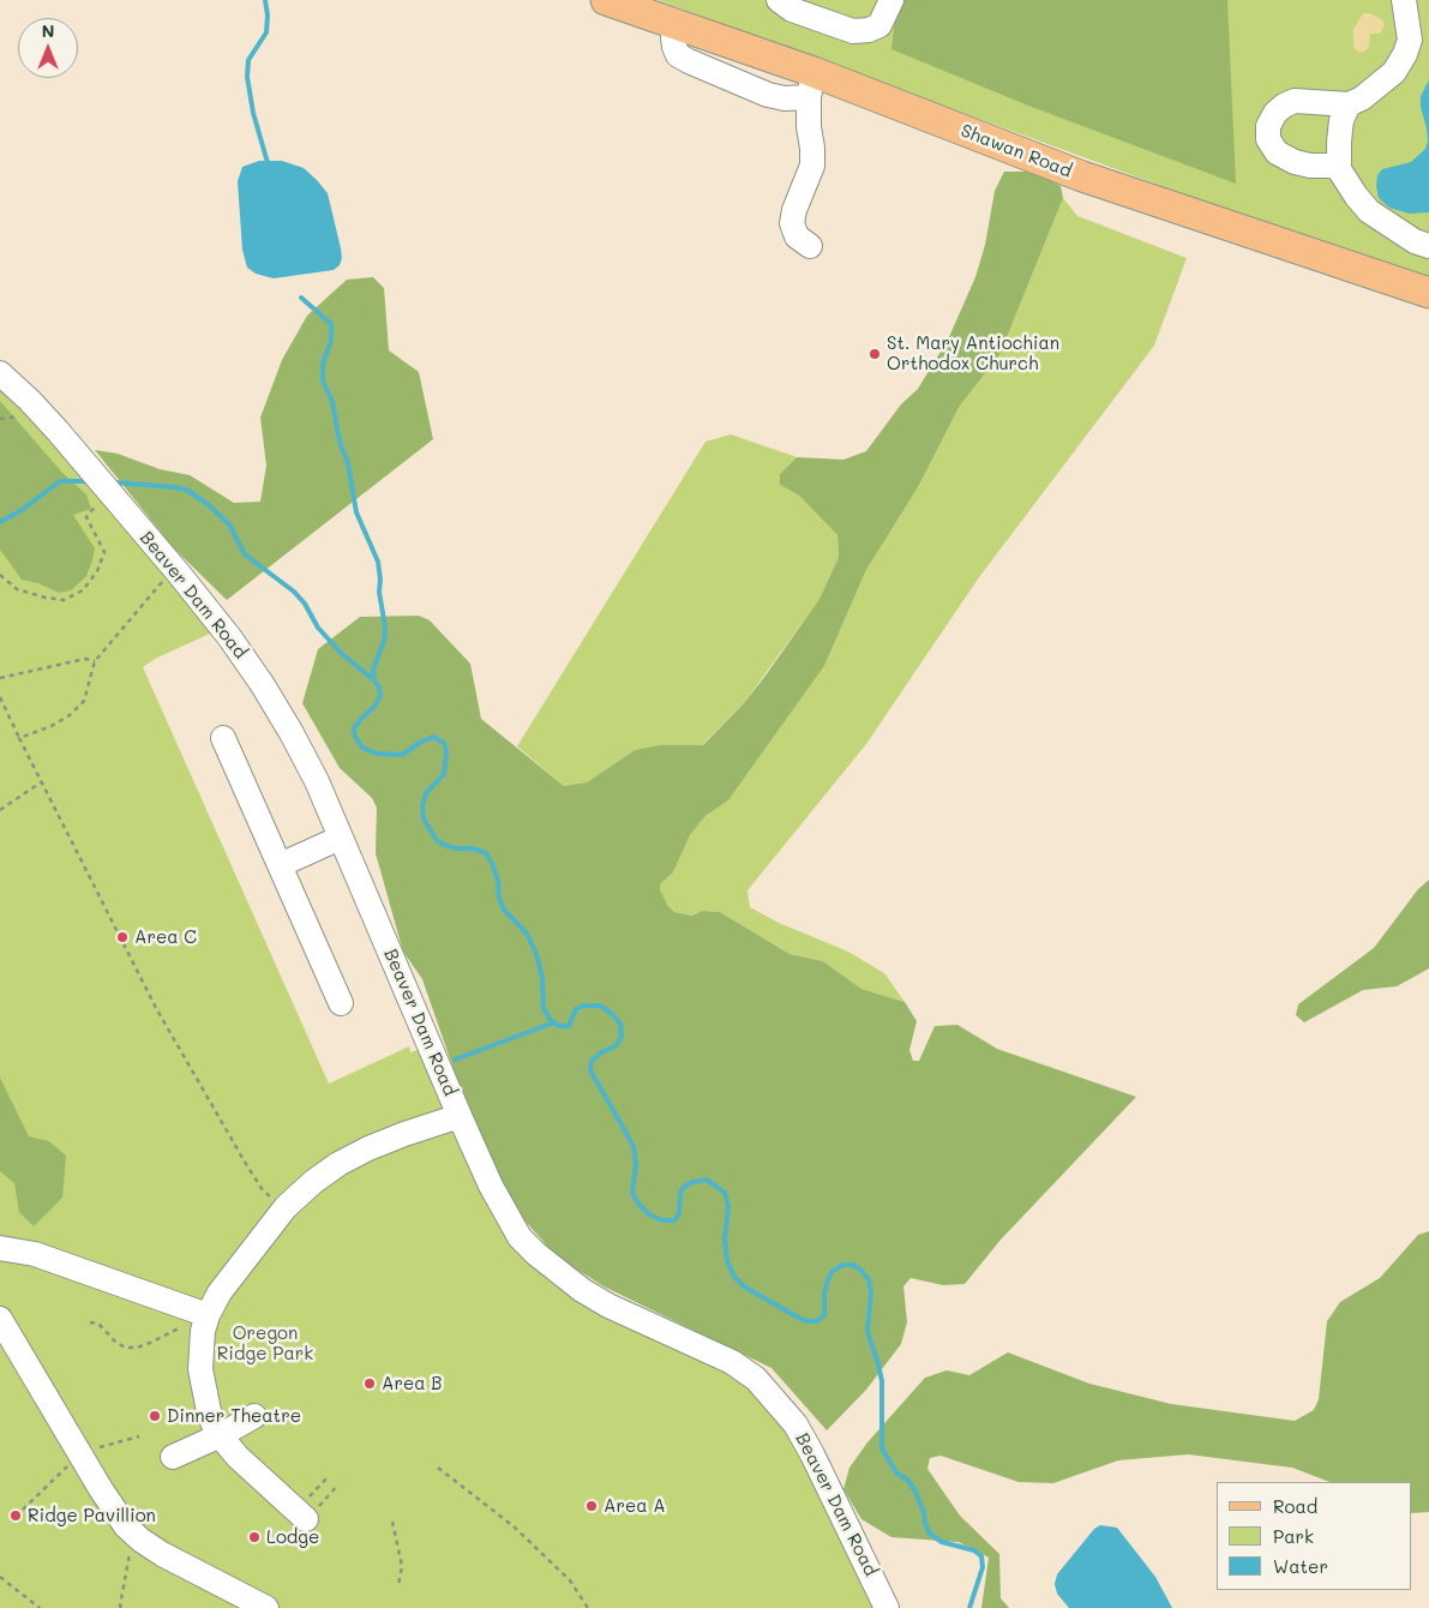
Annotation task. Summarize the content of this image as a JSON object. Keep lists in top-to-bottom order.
{
  "streets": {
    "main road": ["Shawan Road"],
    "street": ["Beaver Dam Road"]
  },
  "parks": ["Oregon Ridge Park"],
  "places": [
    "St. Mary Antiochian Orthodox Church",
    "Area C",
    "Area B",
    "Dinner Theatre",
    "Area A",
    "Ridge Pavillion",
    "Lodge"
  ],
  "legend": ["Road", "Park", "Water"],
  "north": "top"
}
